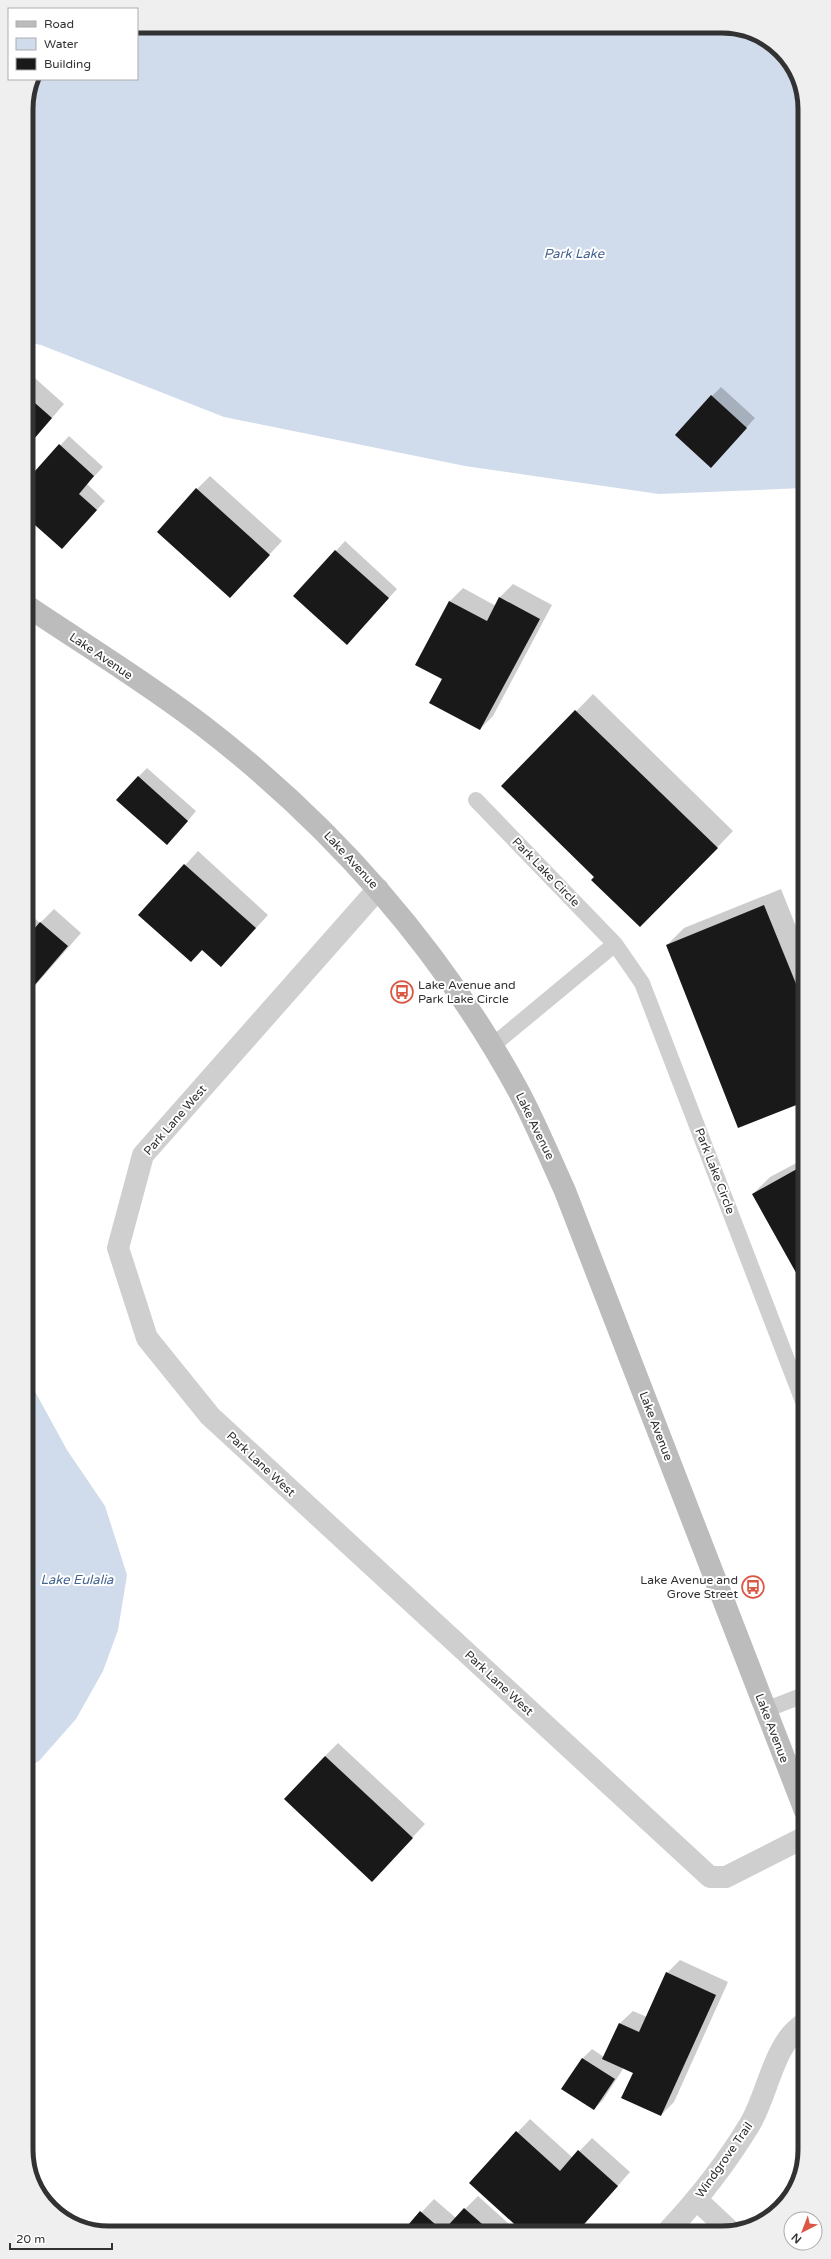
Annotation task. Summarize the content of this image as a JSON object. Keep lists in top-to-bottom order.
{
  "streets": {
    "main road": ["Lake Avenue"],
    "street": ["Park Lane West", "Windgrove Trail"],
    "lane": ["Park Lake Circle"]
  },
  "crossings": [
    ["Lake Avenue", "Park Lane West"]
  ],
  "water": ["Park Lake", "Lake Eulalia"],
  "places": {
    "bus stop": ["Lake Avenue and Park Lake Circle", "Lake Avenue and Grove Street"]
  },
  "legend": ["Road", "Water", "Building"],
  "scale_bar": "20 m",
  "north": "bottom left"
}
